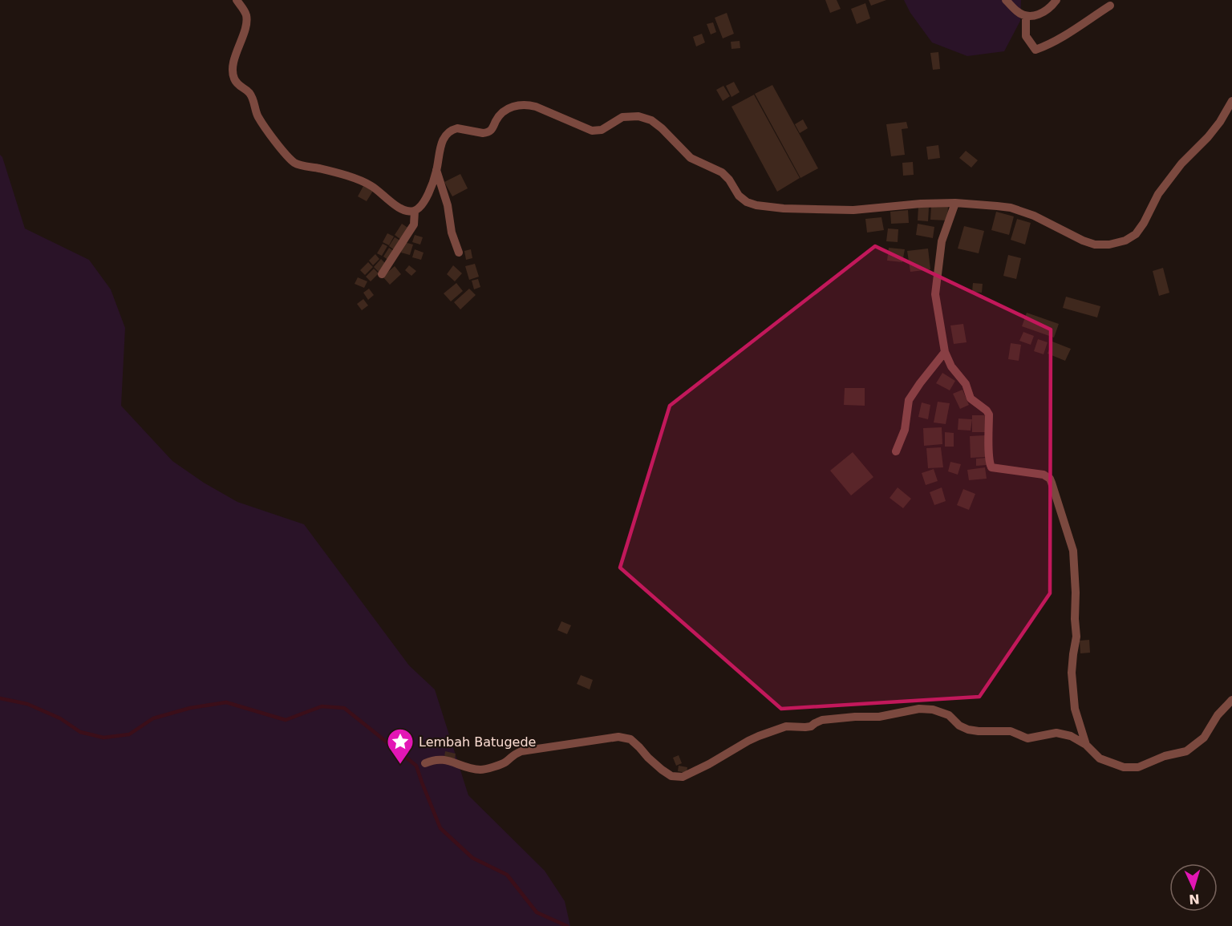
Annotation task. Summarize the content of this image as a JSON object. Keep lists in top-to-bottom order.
{
  "places": {
    "place": ["Lembah Batugede"]
  },
  "north": "bottom"
}
